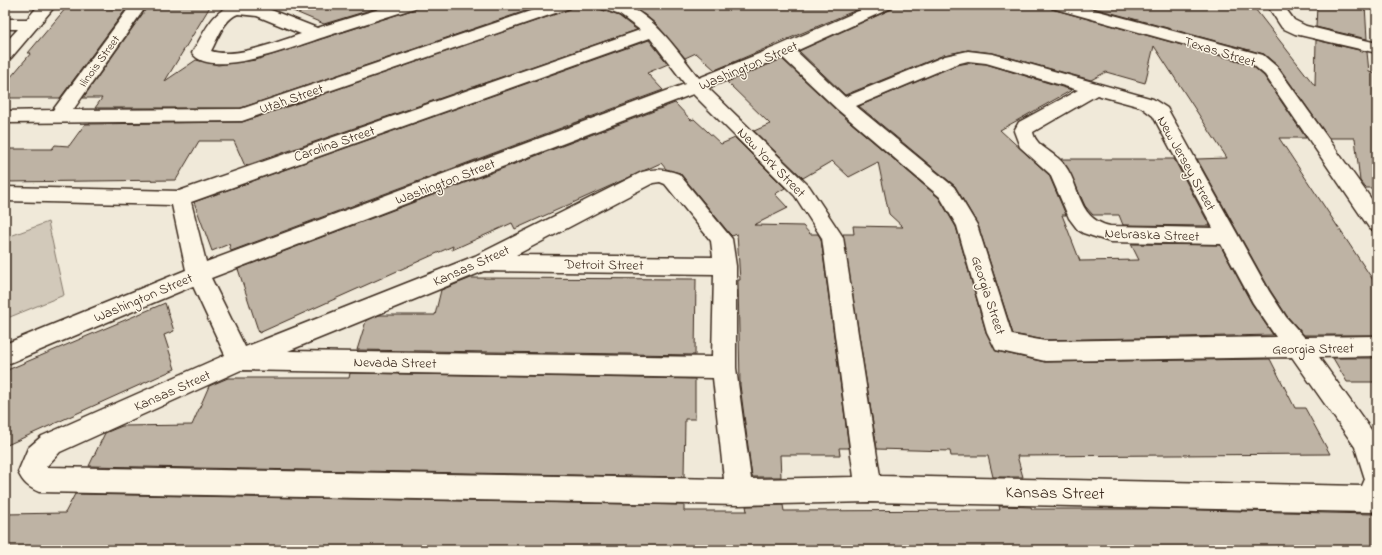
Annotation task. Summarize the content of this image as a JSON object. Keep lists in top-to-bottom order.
{
  "streets": {
    "street": [
      "Texas Street",
      "Ilinois Street",
      "Washington Street",
      "Utah Street",
      "Carolina Street",
      "New York Street",
      "New Jersey Street",
      "Nebraska Street",
      "Detroit Street",
      "Kansas Street",
      "Georgia Street",
      "Nevada Street"
    ]
  },
  "crossings": [
    ["Ilinois Street", "Utah Street"],
    ["Washington Street", "New York Street"],
    ["Washington Street", "Georgia Street"],
    ["Carolina Street", "New York Street"],
    ["New York Street", "Kansas Street"],
    ["New Jersey Street", "Nebraska Street"],
    ["New Jersey Street", "Kansas Street"],
    ["New Jersey Street", "Georgia Street"],
    ["Detroit Street", "Kansas Street"],
    ["Kansas Street", "Nevada Street"]
  ]
}
